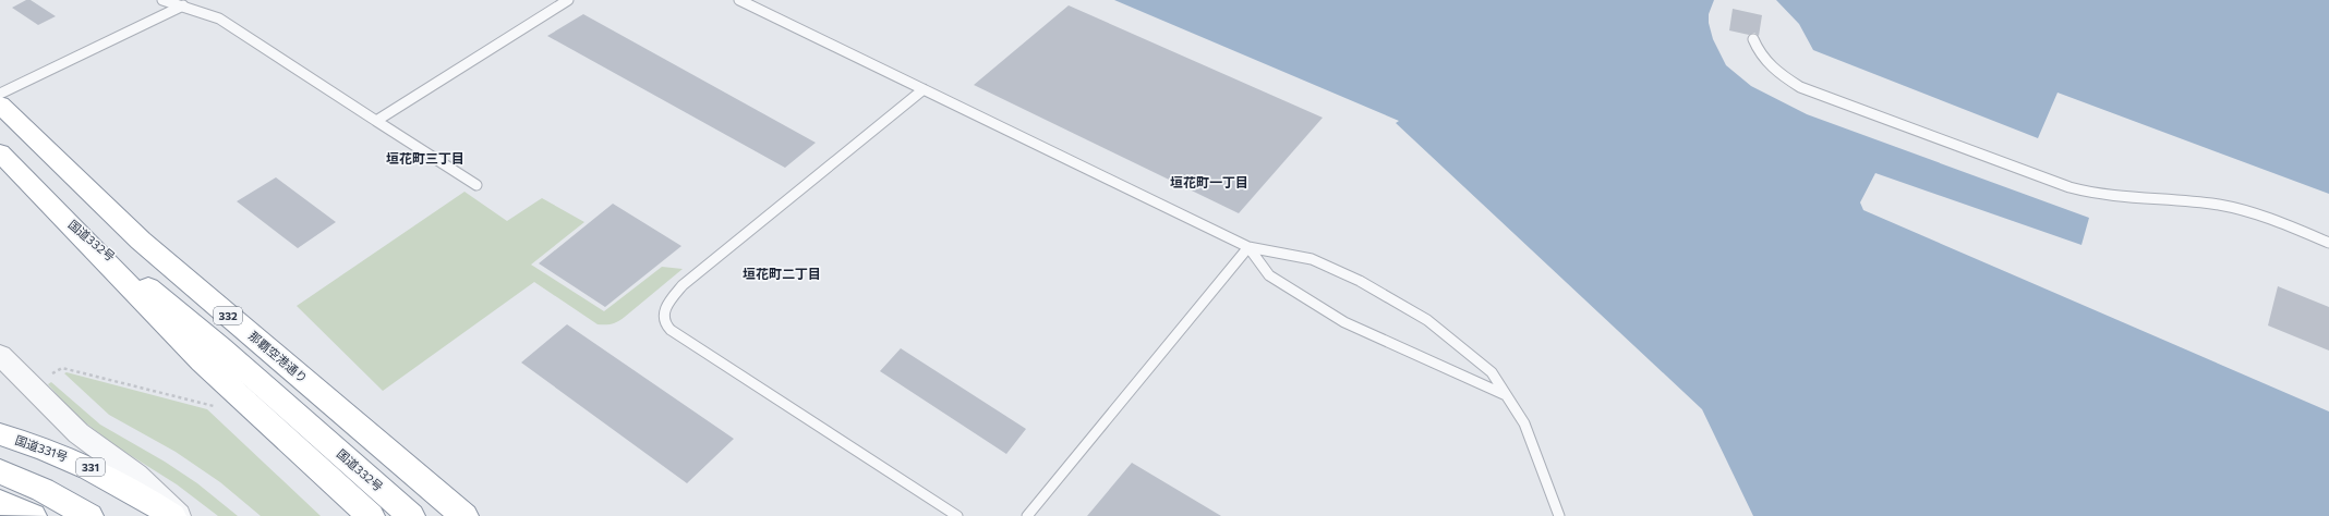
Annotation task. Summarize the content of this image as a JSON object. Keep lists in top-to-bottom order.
{
  "streets": {
    "highway": [
      "国道332号",
      "332",
      "那覇空港通り",
      "国道331号",
      "331"
    ]
  },
  "crossings": [
    ["国道332号", "332"]
  ],
  "districts": ["垣花町三丁目", "垣花町一丁目", "垣花町二丁目"]
}
